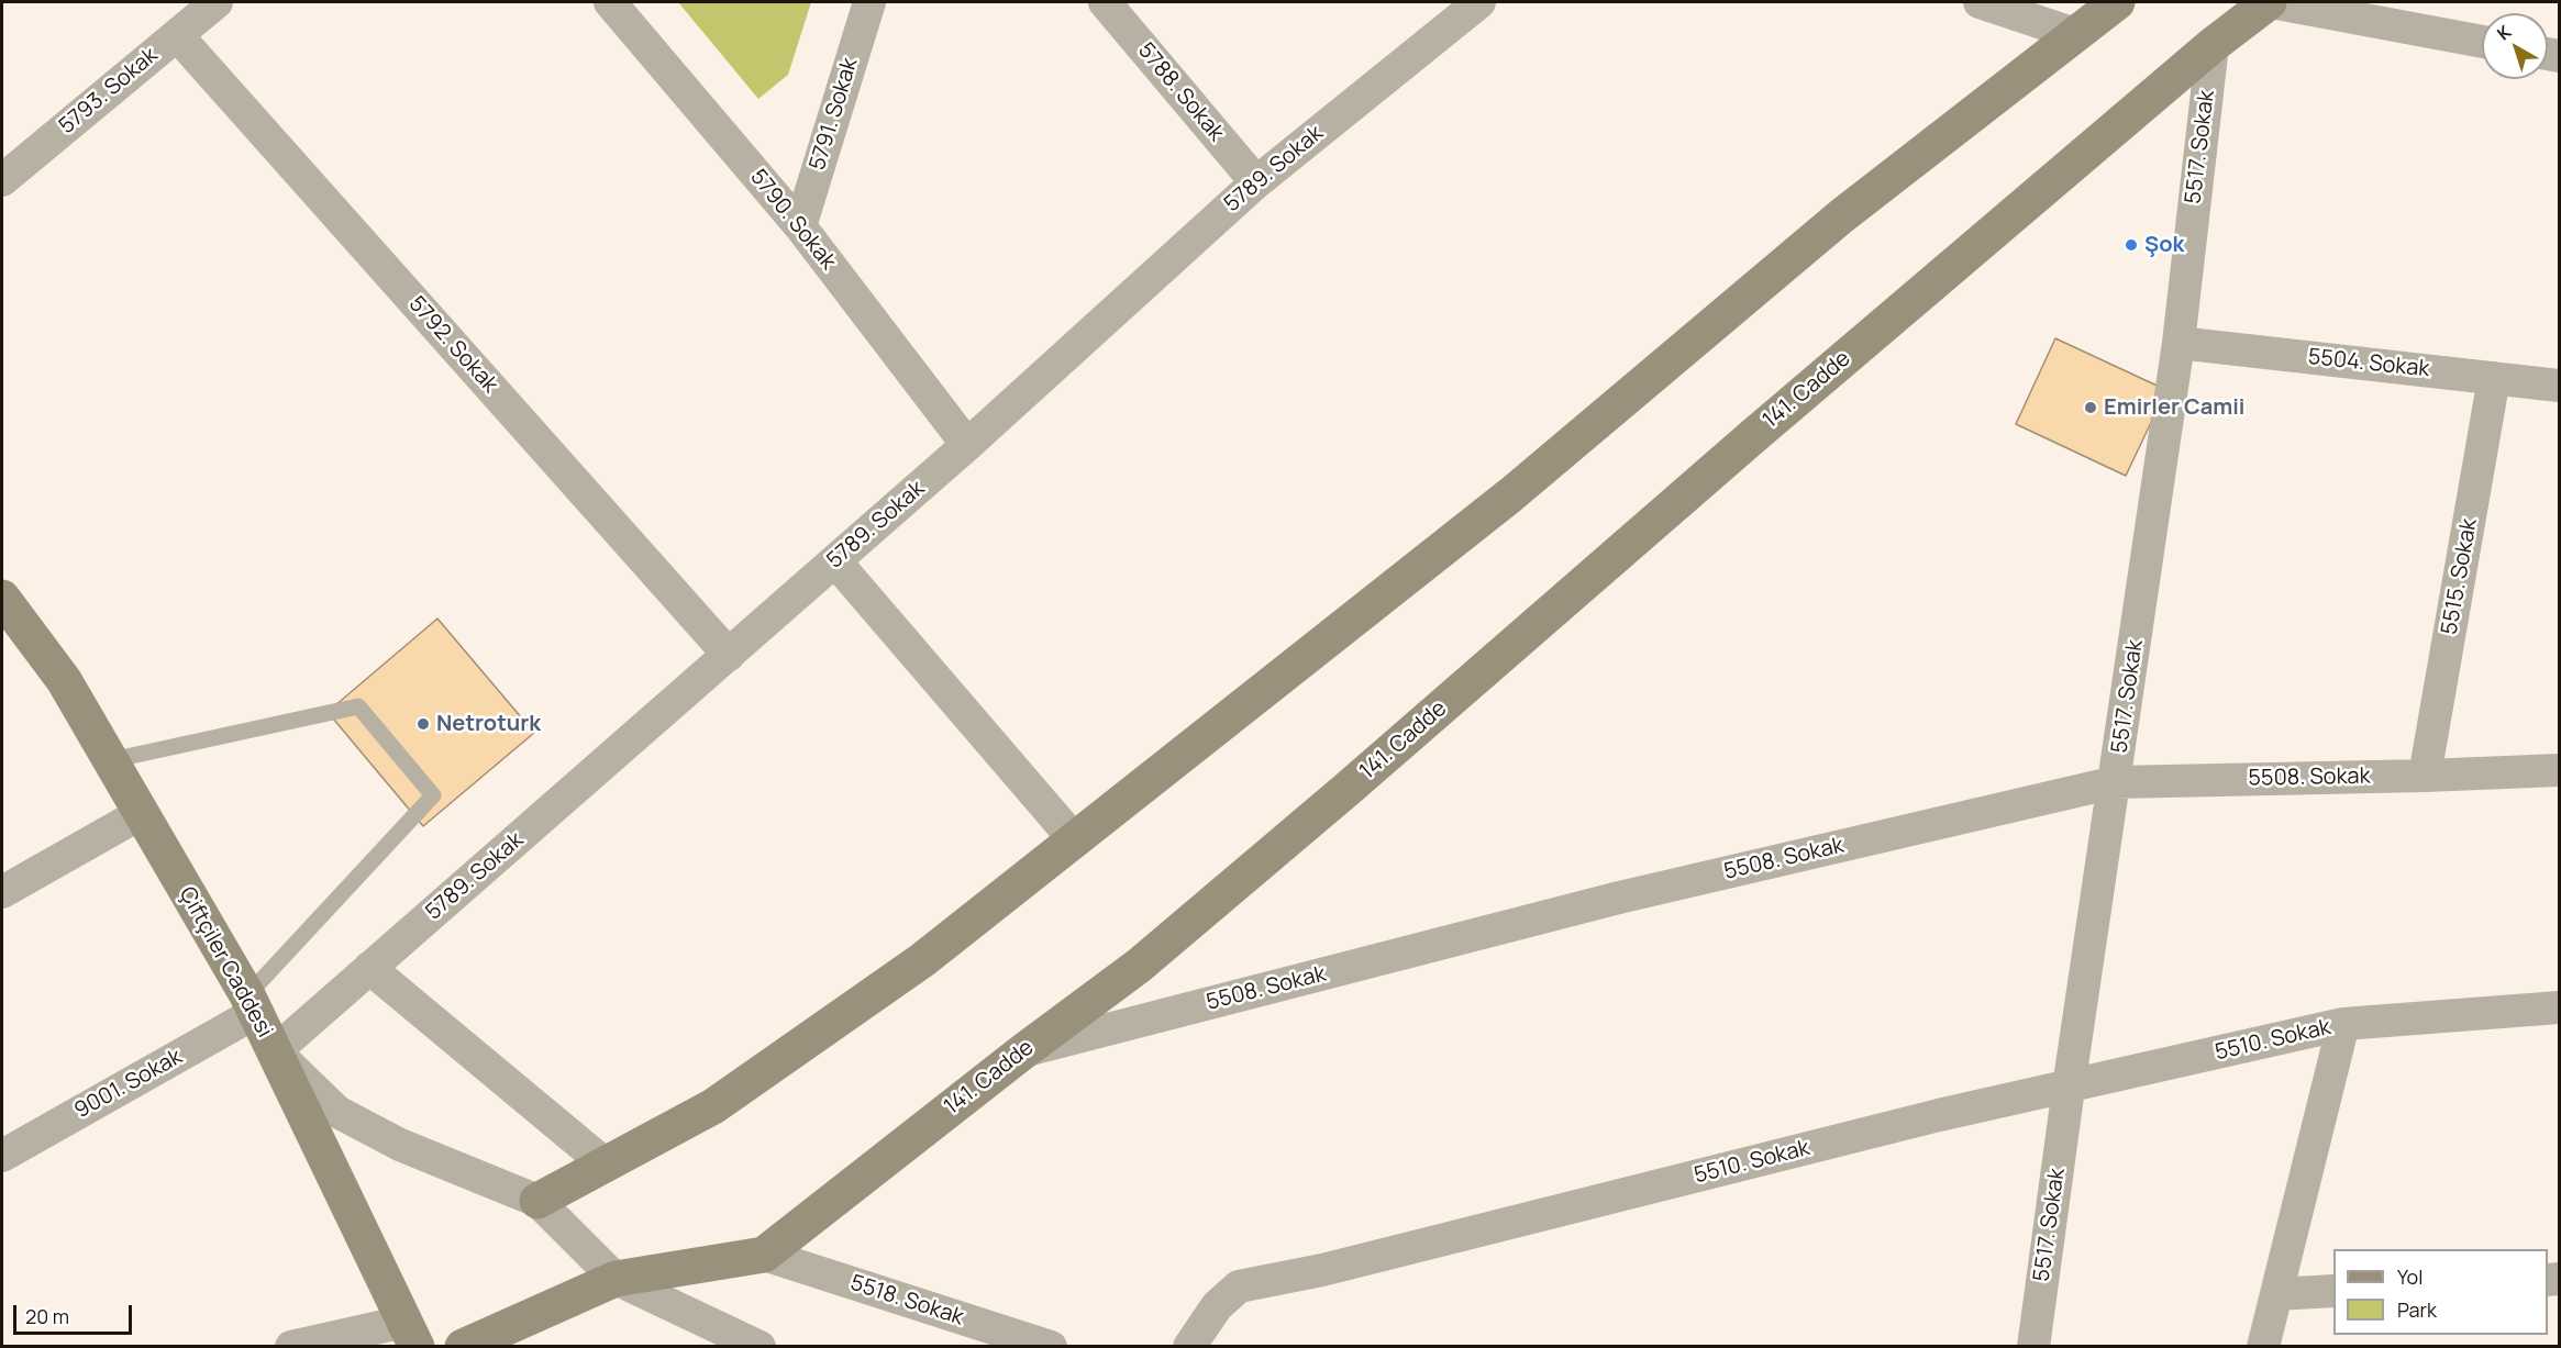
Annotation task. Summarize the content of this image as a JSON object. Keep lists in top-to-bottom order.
{
  "streets": {
    "street": [
      "5793. Sokak",
      "5788. Sokak",
      "5791. Sokak",
      "5517. Sokak",
      "5789. Sokak",
      "5790. Sokak",
      "5792. Sokak",
      "5504. Sokak",
      "141. Cadde",
      "5515. Sokak",
      "5508. Sokak",
      "Çiftçiler Caddesi",
      "5510. Sokak",
      "9001. Sokak",
      "5518. Sokak"
    ]
  },
  "crossings": [
    ["5793. Sokak", "5792. Sokak"],
    ["5788. Sokak", "5789. Sokak"],
    ["5791. Sokak", "5790. Sokak"],
    ["5517. Sokak", "5504. Sokak"],
    ["5517. Sokak", "141. Cadde"],
    ["5517. Sokak", "5508. Sokak"],
    ["5517. Sokak", "5510. Sokak"],
    ["5789. Sokak", "5790. Sokak"],
    ["5789. Sokak", "5792. Sokak"],
    ["5789. Sokak", "Çiftçiler Caddesi"],
    ["5504. Sokak", "5515. Sokak"],
    ["141. Cadde", "5508. Sokak"],
    ["141. Cadde", "5518. Sokak"],
    ["5515. Sokak", "5508. Sokak"],
    ["Çiftçiler Caddesi", "9001. Sokak"]
  ],
  "places": ["Şok", "Emirler Camii", "Netroturk"],
  "legend": ["Yol", "Park"],
  "scale_bar": "20 m",
  "north": "top left"
}
